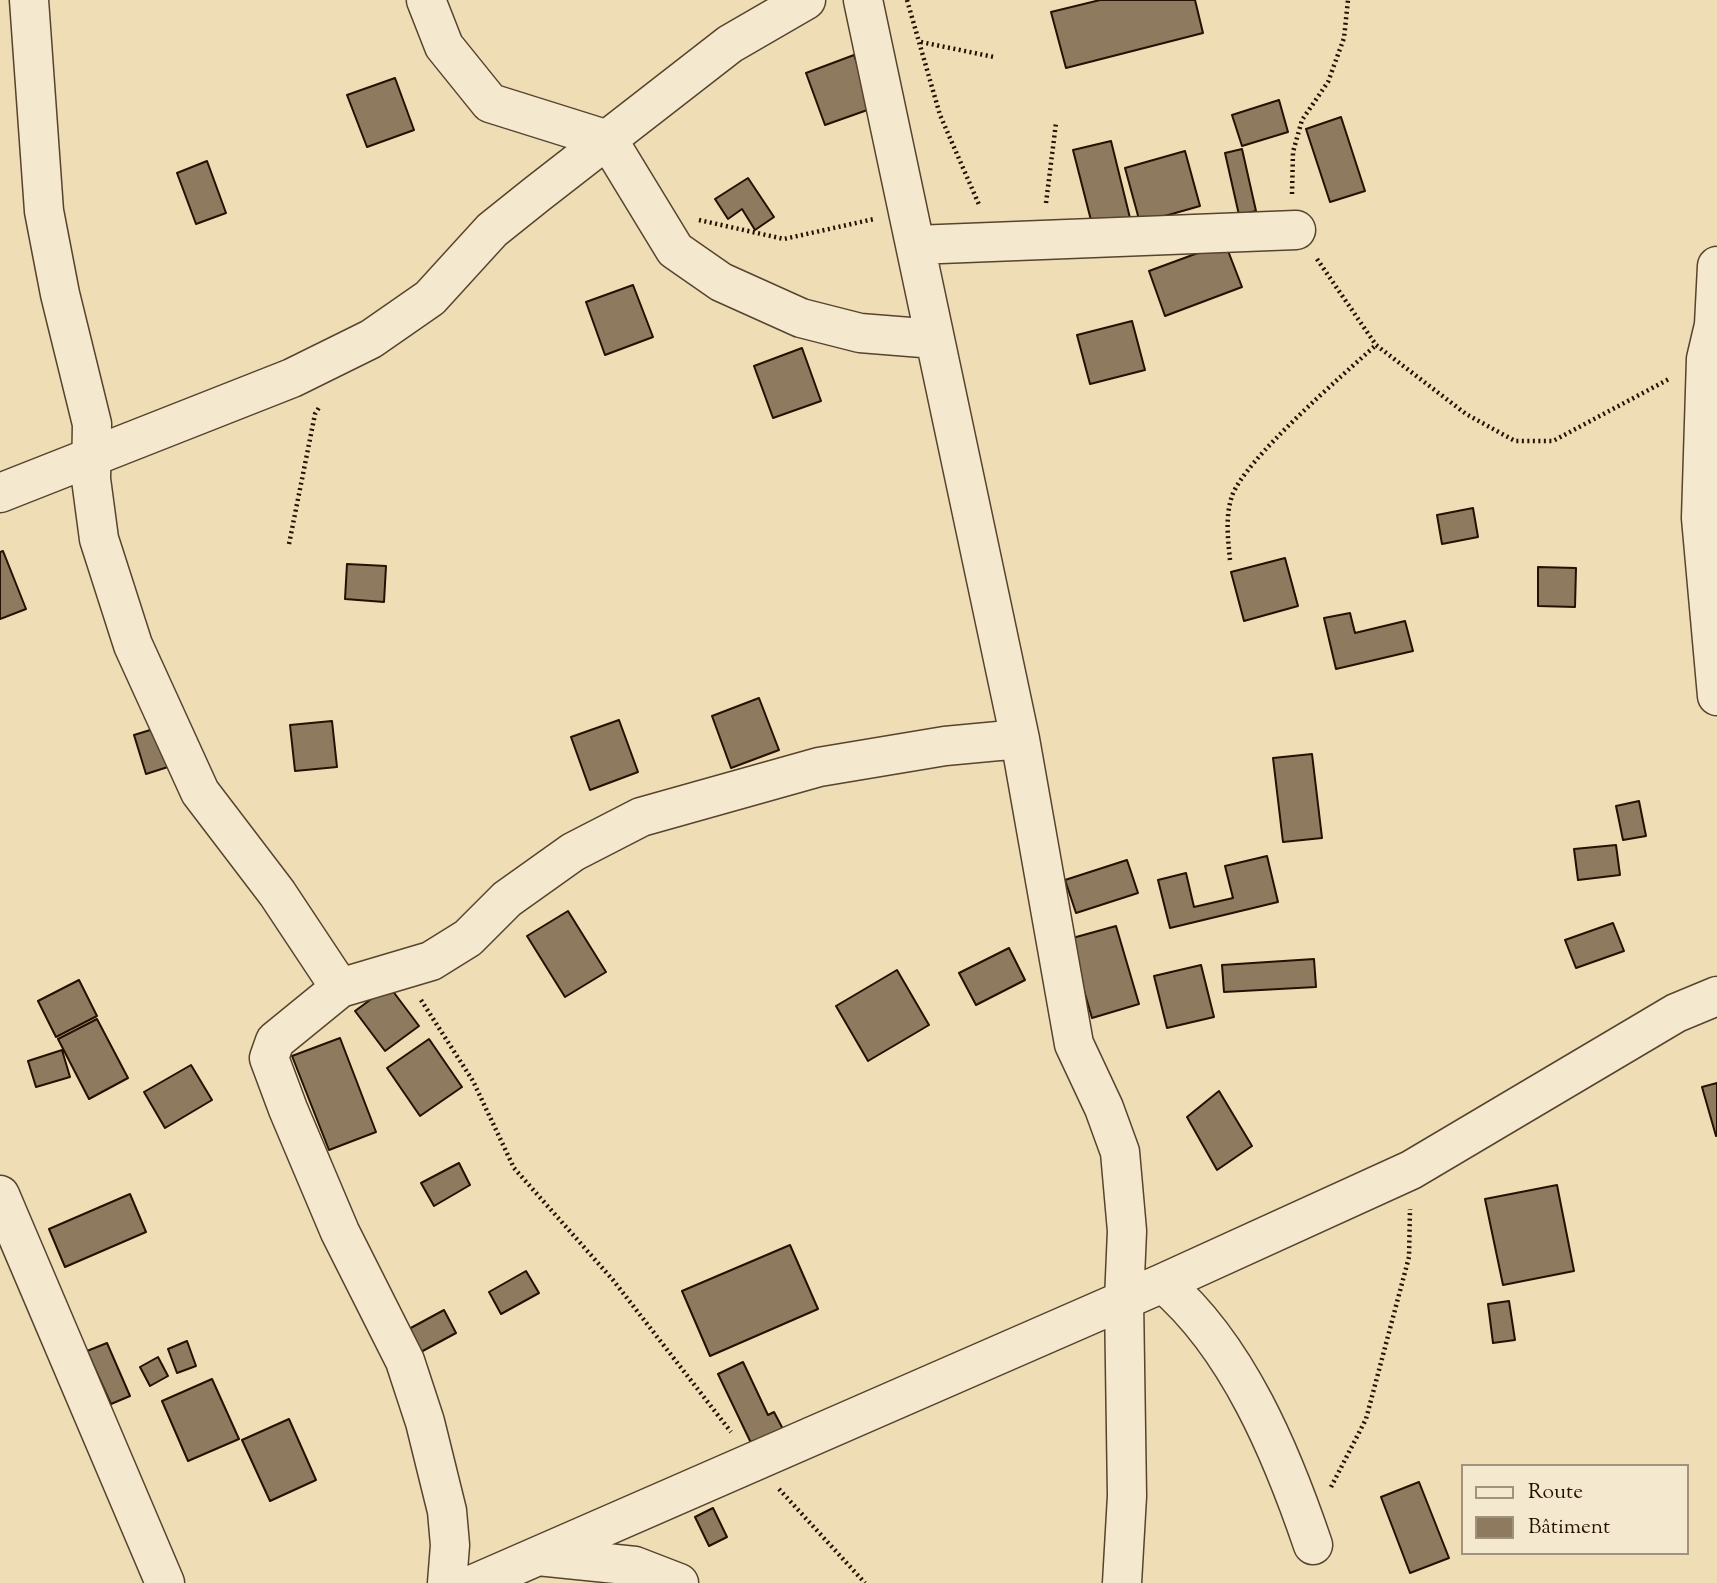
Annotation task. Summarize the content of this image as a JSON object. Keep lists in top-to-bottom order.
{
  "legend": ["Route", "Bâtiment"]
}
